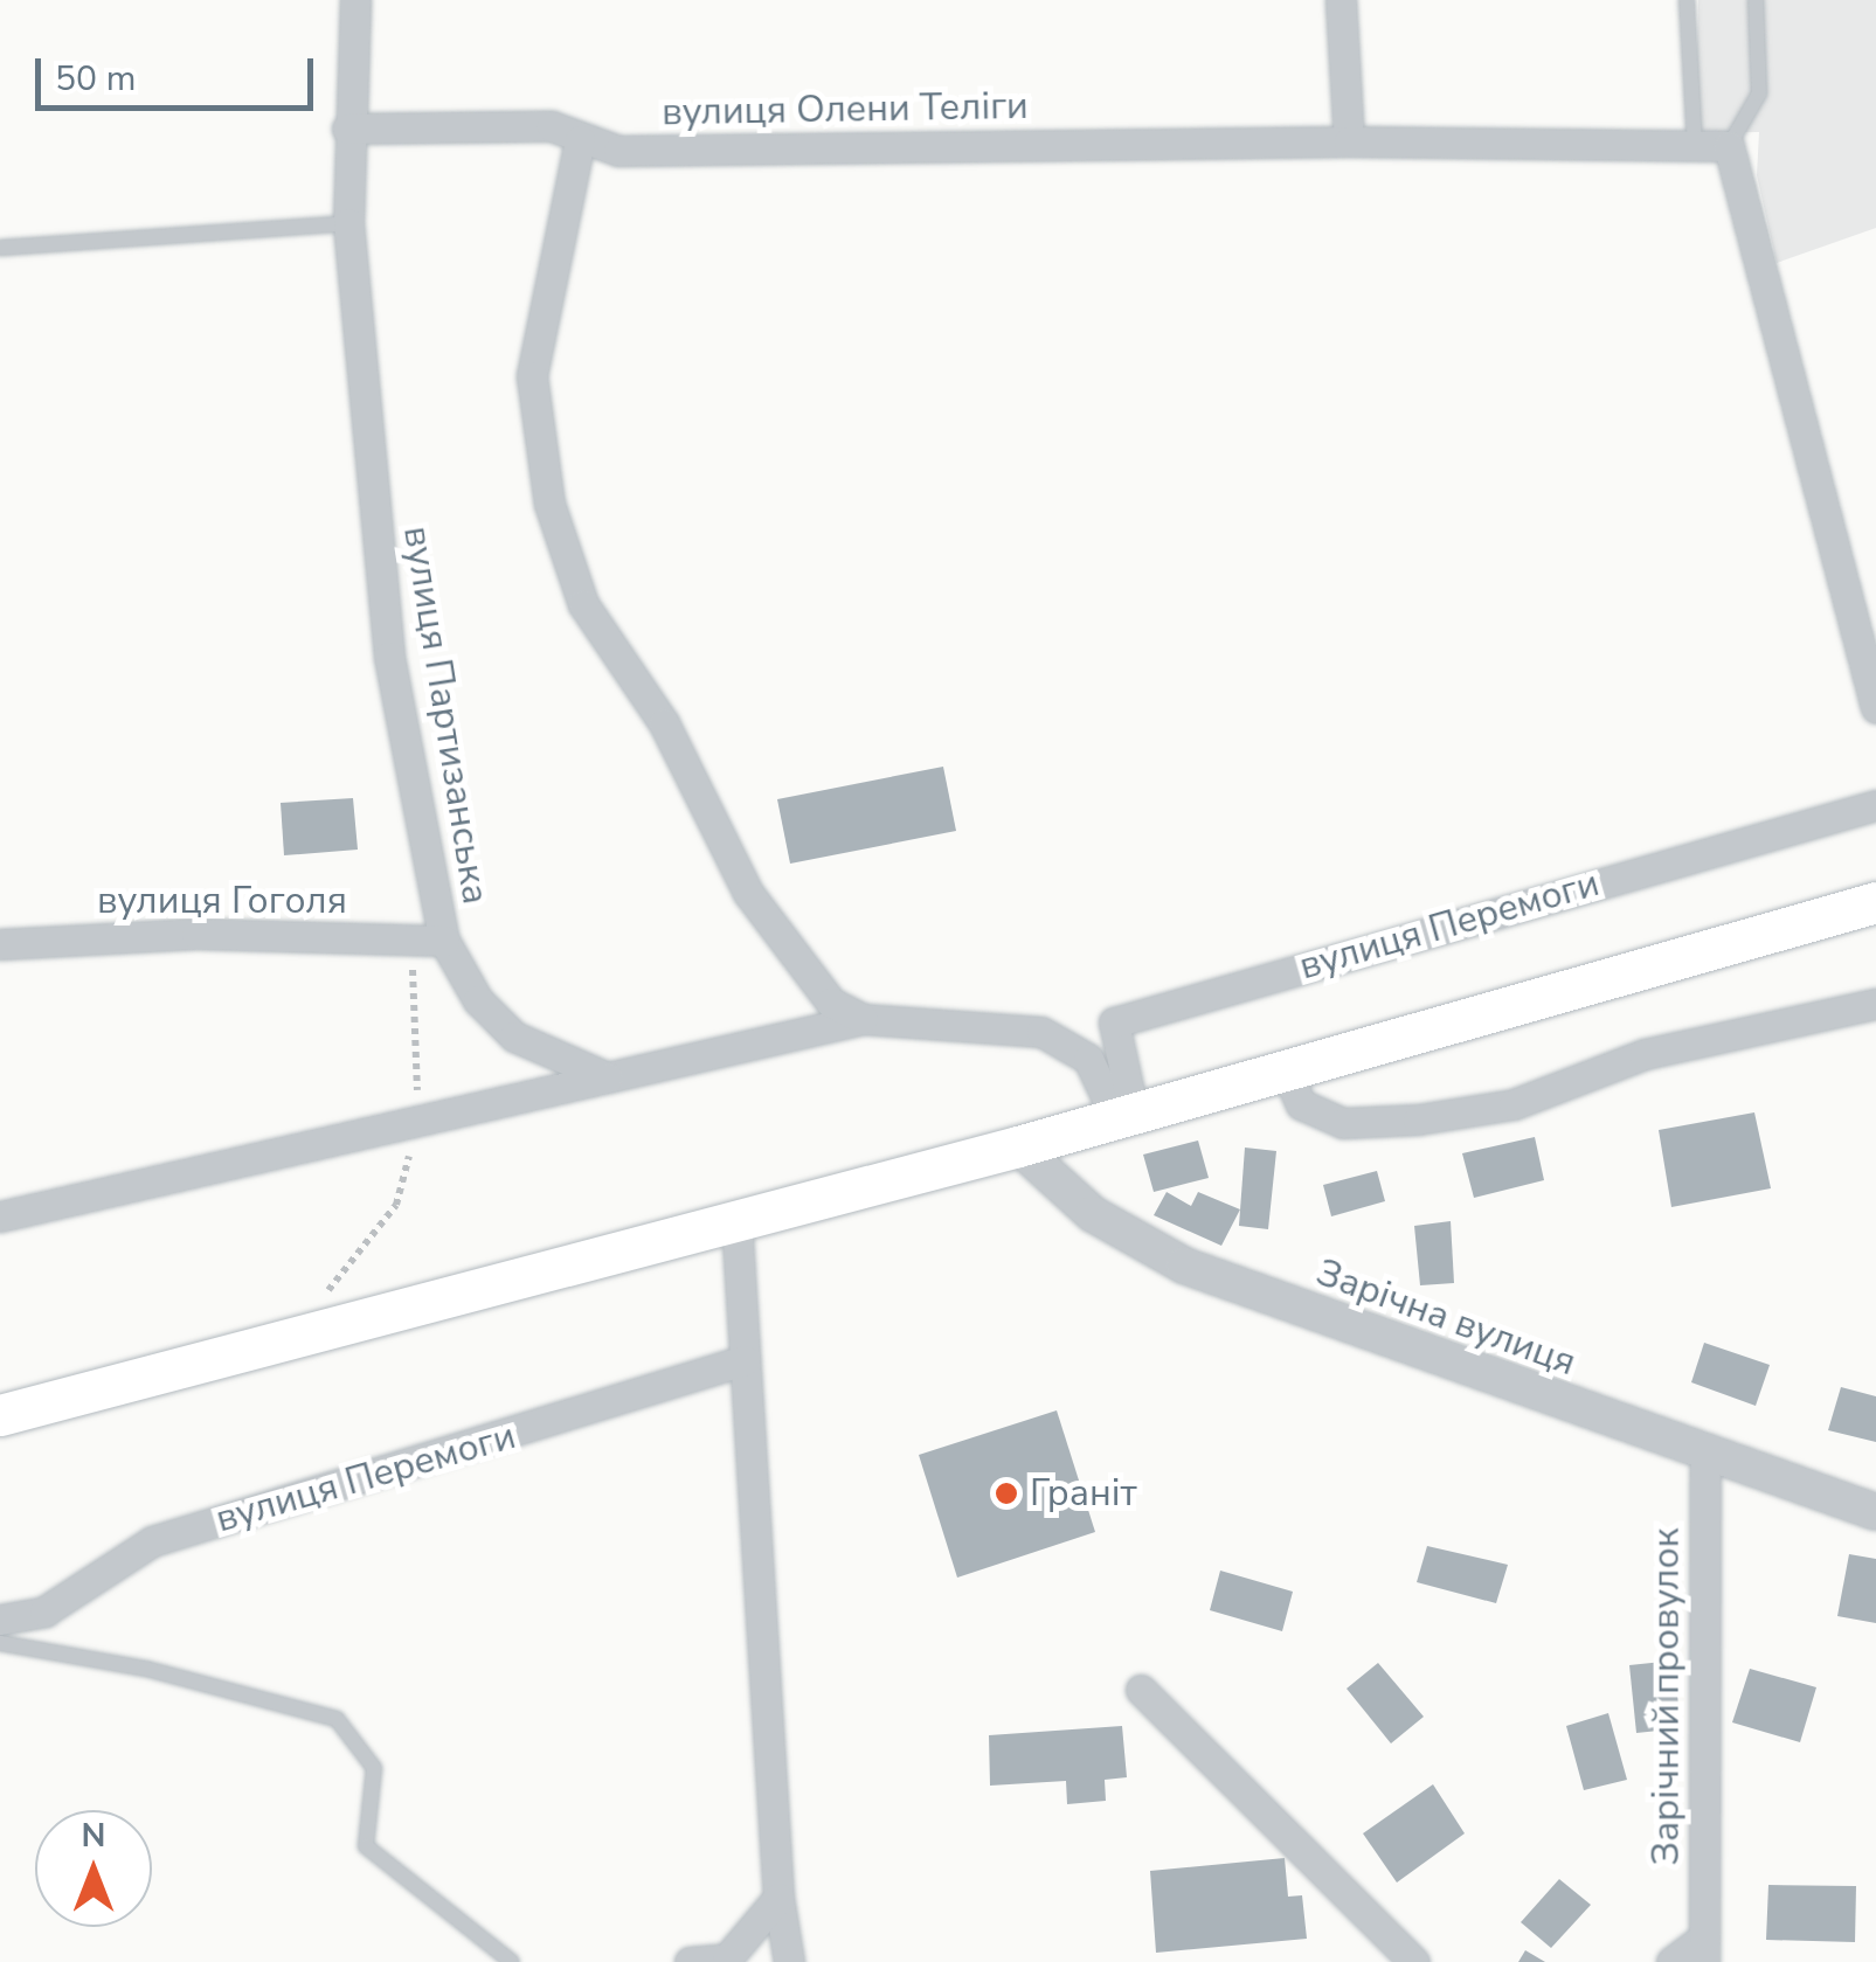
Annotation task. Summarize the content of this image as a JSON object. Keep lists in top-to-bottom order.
{
  "streets": {
    "street": [
      "вулиця Олени Теліги",
      "вулиця Партизанська",
      "вулиця Гоголя",
      "вулиця Перемоги",
      "Зарічна вулиця",
      "Зарічний провулок"
    ]
  },
  "crossings": [
    ["вулиця Олени Теліги", "вулиця Партизанська"],
    ["вулиця Партизанська", "вулиця Гоголя"],
    ["Зарічна вулиця", "Зарічний провулок"]
  ],
  "places": ["Граніт"],
  "scale_bar": "50 m",
  "north": "top"
}
